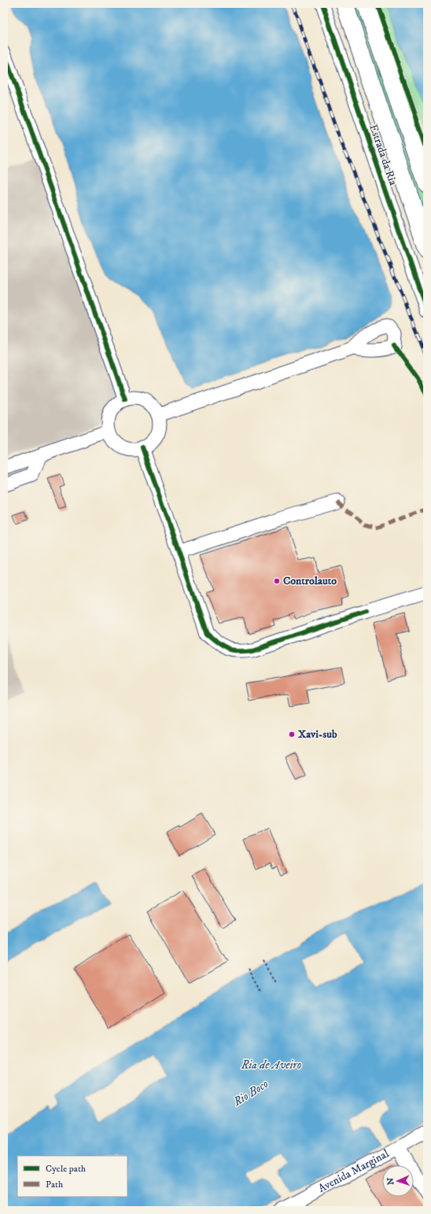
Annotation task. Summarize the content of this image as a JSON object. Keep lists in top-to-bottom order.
{
  "streets": {
    "street": ["Estrada da Ria", "Avenida Marginal"]
  },
  "water": ["Ria de Aveiro", "Rio Boco"],
  "places": ["Controlauto", "Xavi-sub"],
  "legend": ["Cycle path", "Path"],
  "north": "left"
}
